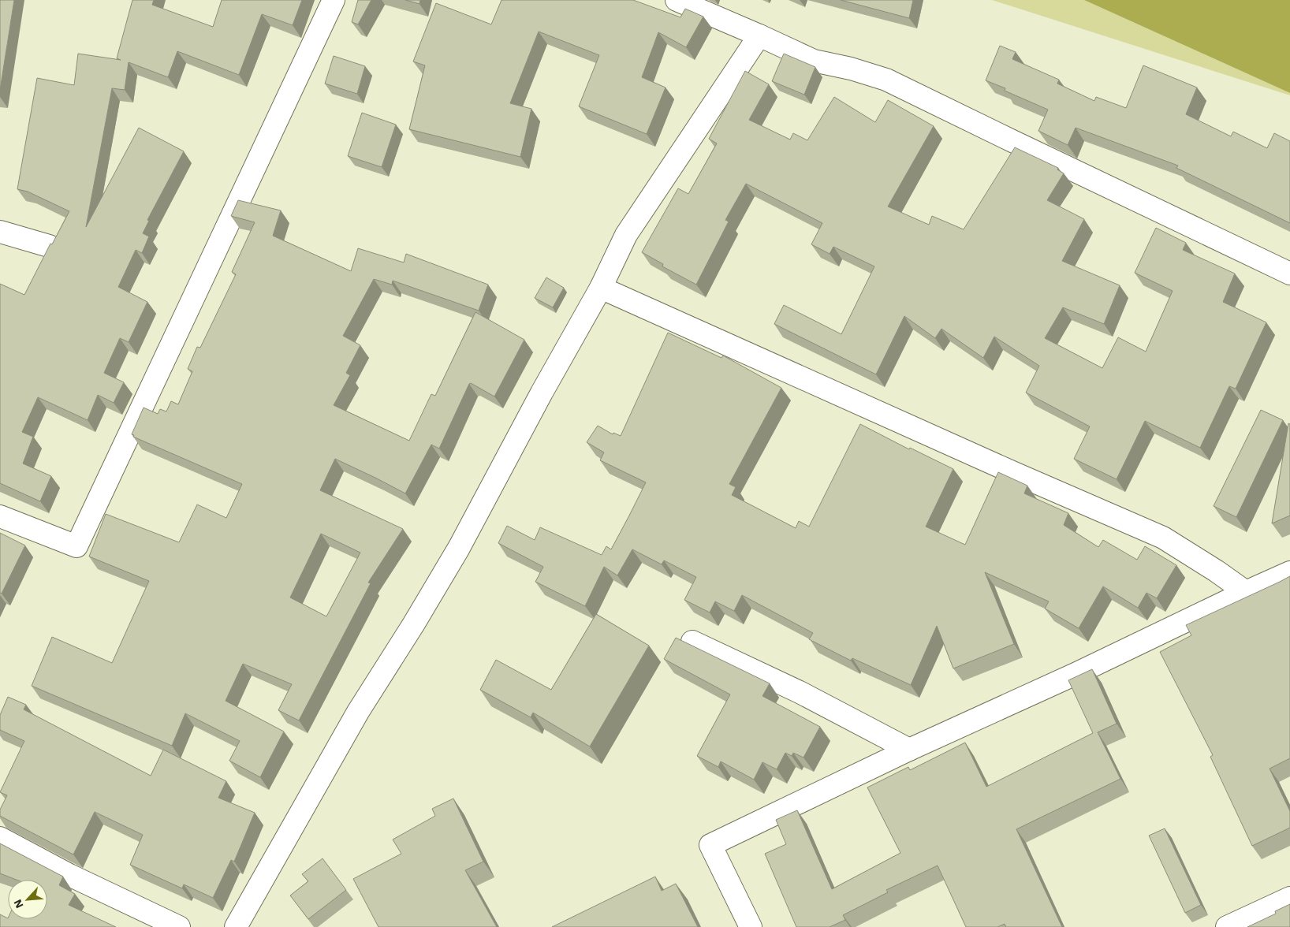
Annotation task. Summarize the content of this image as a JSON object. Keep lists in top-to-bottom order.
{
  "north": "bottom left"
}
